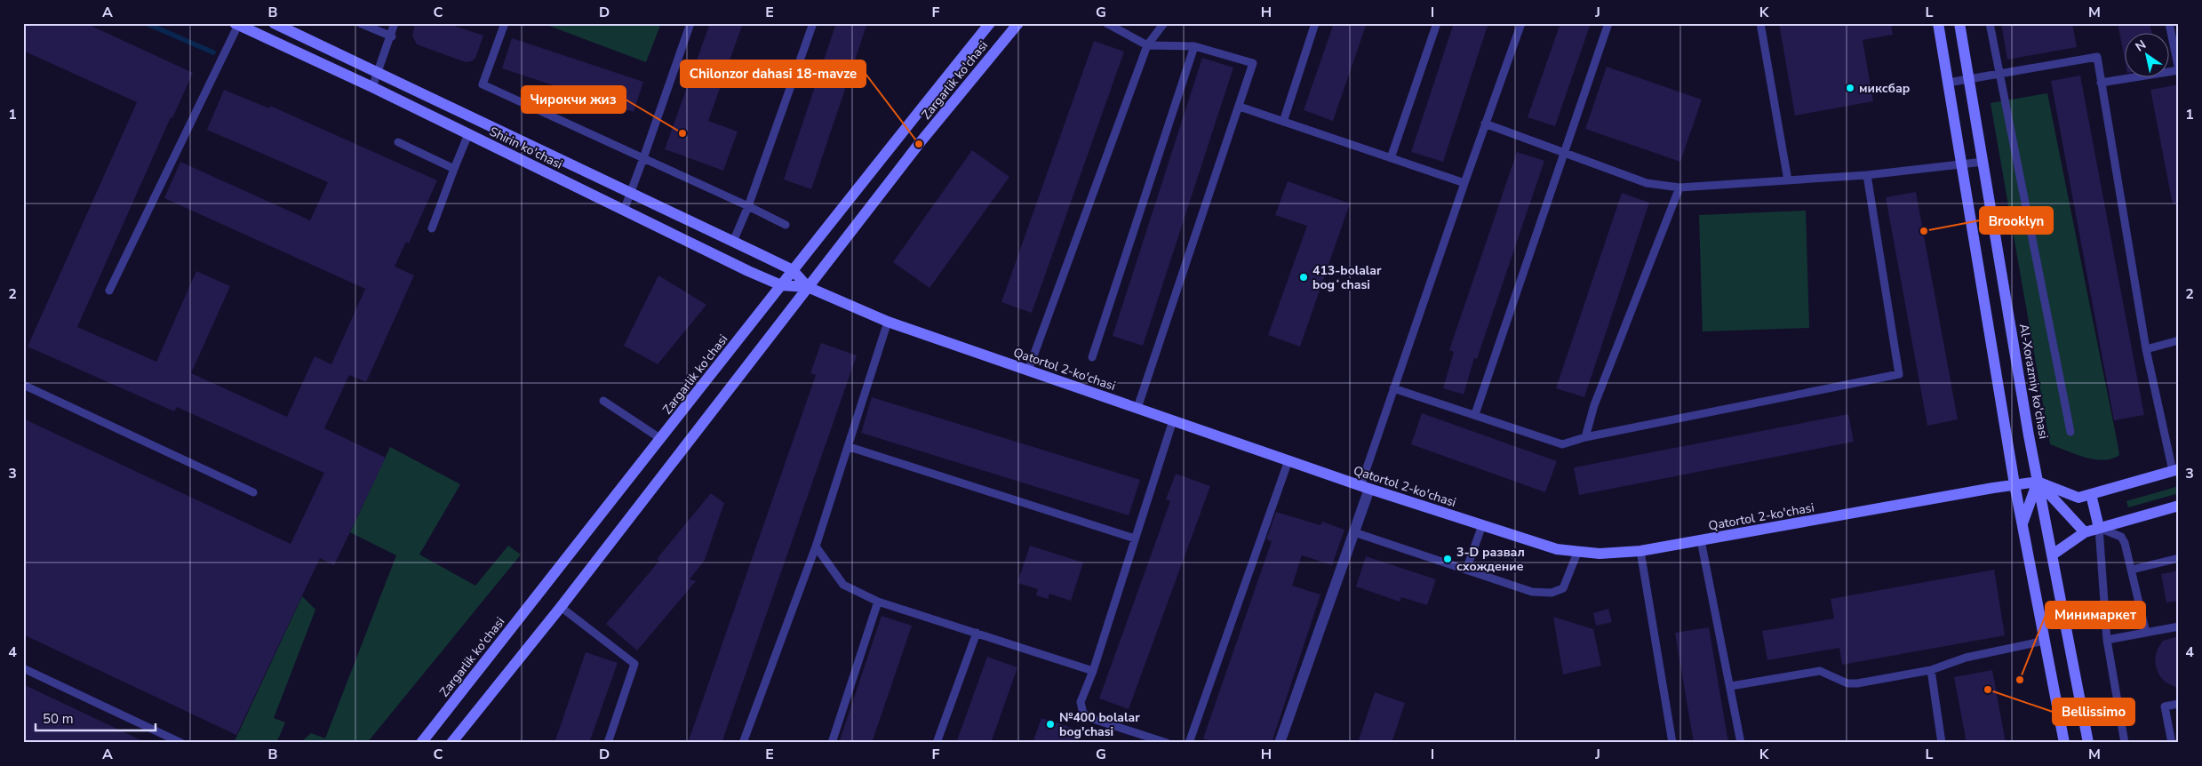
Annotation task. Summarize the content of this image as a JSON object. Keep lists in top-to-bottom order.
{
  "streets": {
    "main road": [
      "Zargarlik ko'chasi",
      "Shirin ko'chasi",
      "Qatortol 2-ko'chasi",
      "Al-Xorazmiy ko'chasi"
    ]
  },
  "crossings": [
    ["Zargarlik ko'chasi", "Shirin ko'chasi"],
    ["Zargarlik ko'chasi", "Qatortol 2-ko'chasi"],
    ["Shirin ko'chasi", "Qatortol 2-ko'chasi"],
    ["Qatortol 2-ko'chasi", "Al-Xorazmiy ko'chasi"]
  ],
  "places": [
    "миксбар",
    "Чирокчи жиз",
    "Chilonzor dahasi 18-mavze",
    "Brooklyn",
    "413-bolalar bogʻchasi",
    "3-D развал схождение",
    "Минимаркет",
    "Bellissimo",
    "№400 bolalar bog'chasi"
  ],
  "scale_bar": "50 m",
  "north": "top left",
  "grid": {
    "columns": [
      "A",
      "B",
      "C",
      "D",
      "E",
      "F",
      "G",
      "H",
      "I",
      "J",
      "K",
      "L",
      "M"
    ],
    "rows": [
      "1",
      "2",
      "3",
      "4"
    ]
  }
}
